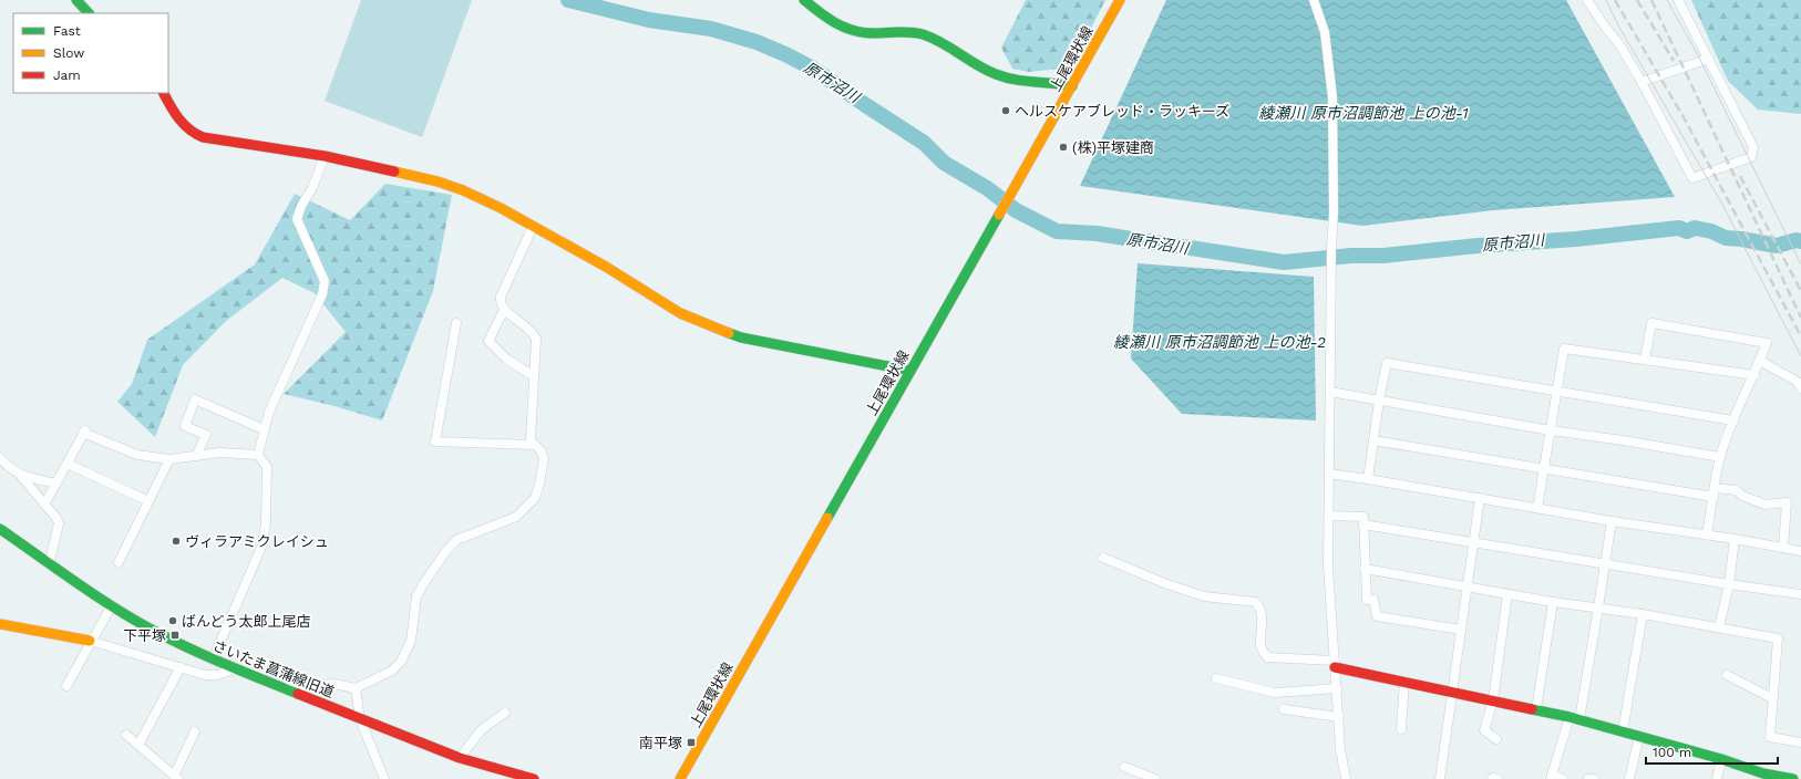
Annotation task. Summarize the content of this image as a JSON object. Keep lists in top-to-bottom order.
{
  "streets": {
    "street": ["上尾環状線", "さいたま菖蒲線旧道"]
  },
  "water": ["原市沼川", "綾瀬川 原市沼調節池 上の池-1", "綾瀬川 原市沼調節池 上の池-2"],
  "places": {
    "other": [
      "ヘルスケアブレッド・ラッキーズ",
      "(株)平塚建商",
      "ヴィラアミクレイシュ",
      "ばんどう太郎上尾店"
    ],
    "transit": ["下平塚", "南平塚"]
  },
  "legend": ["Fast", "Slow", "Jam"],
  "scale_bar": "100 m"
}
